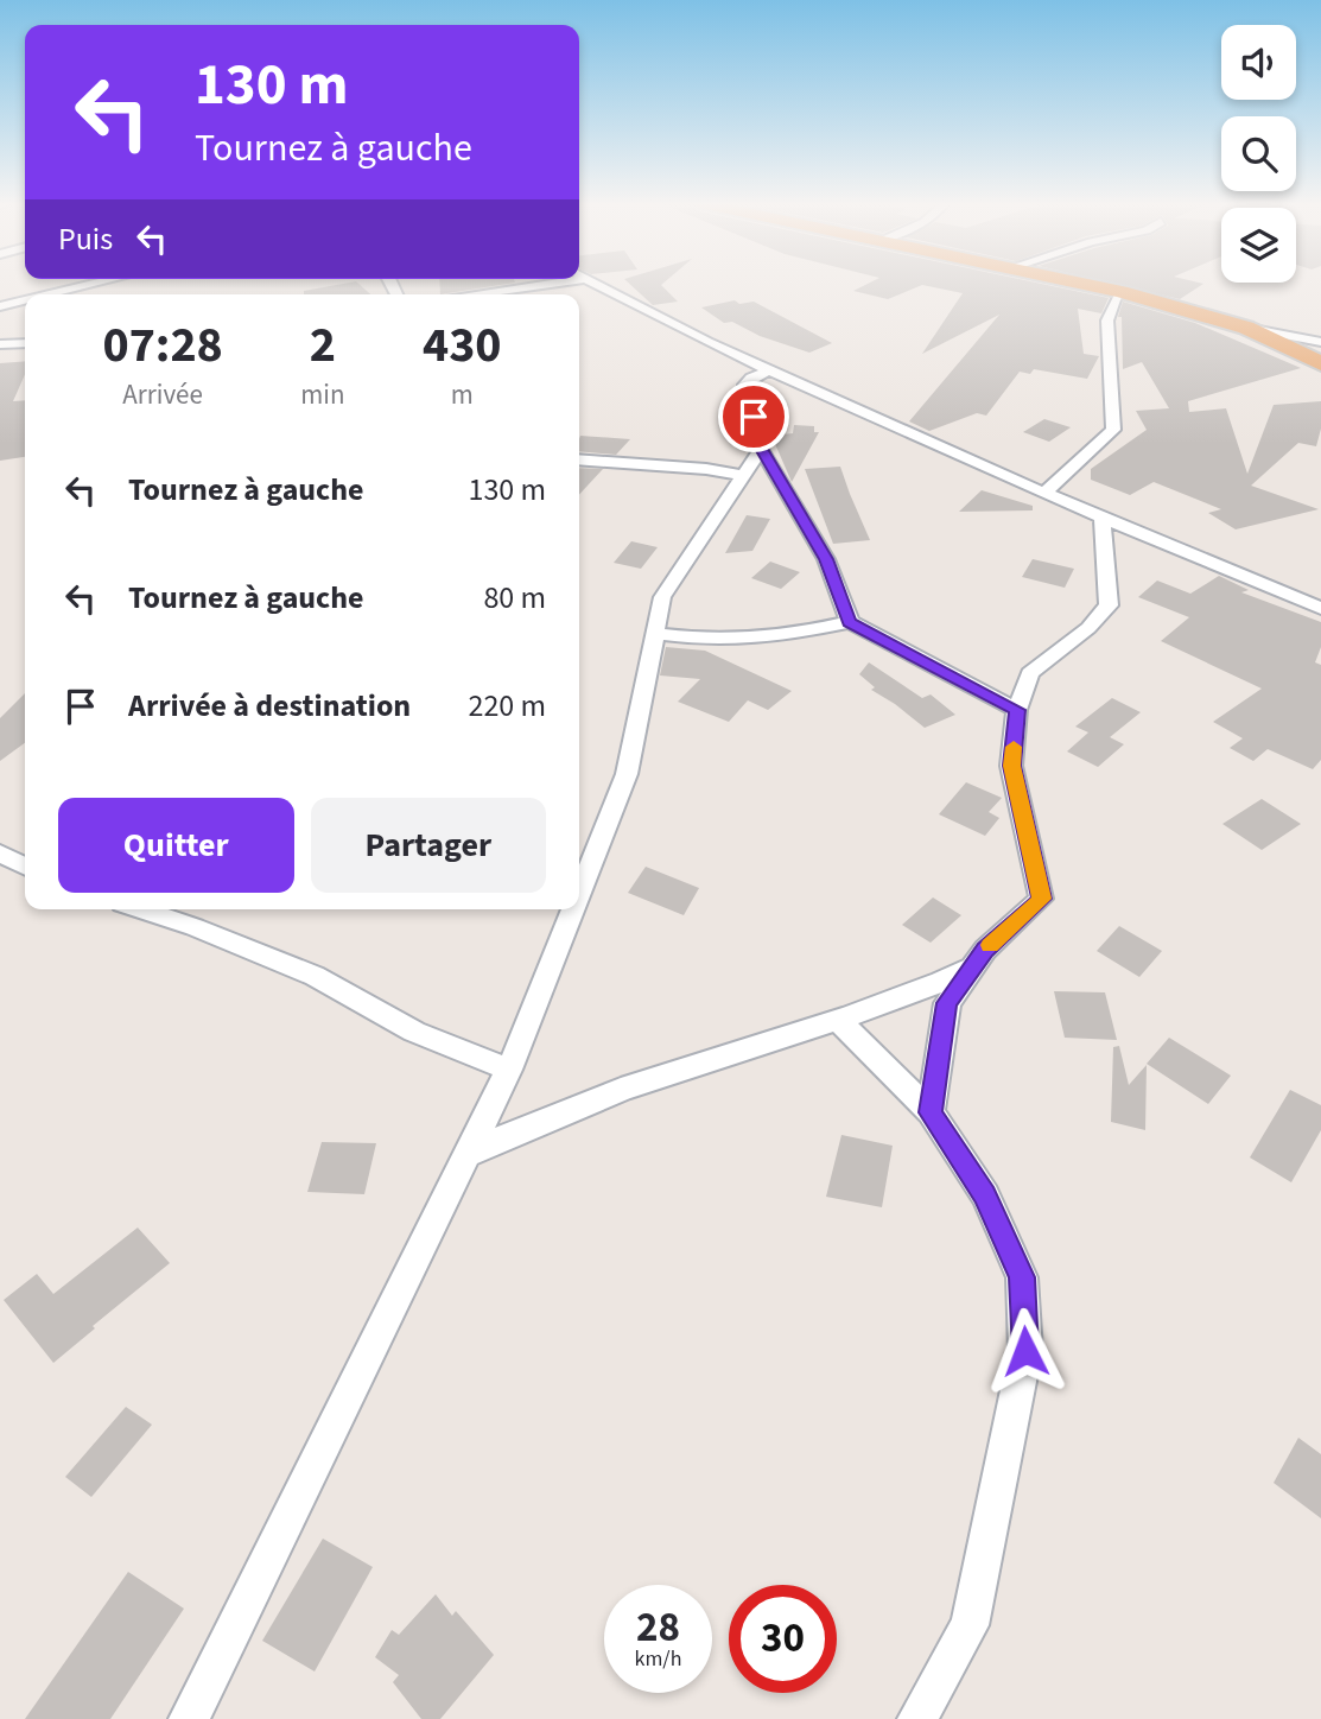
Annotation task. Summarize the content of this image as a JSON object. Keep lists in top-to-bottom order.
{
  "page": {
    "turn": ["130 m", "Tournez à gauche"],
    "then": "Puis",
    "eta": [
      "07:28",
      "Arrivée",
      "2",
      "min",
      "430",
      "m"
    ],
    "list": [
      {
        "name": "Tournez à gauche",
        "value": "130 m"
      },
      {
        "name": "Tournez à gauche",
        "value": "80 m"
      },
      {
        "name": "Arrivée à destination",
        "value": "220 m"
      }
    ],
    "buttons": ["Quitter", "Partager"],
    "speed": "28 km/h",
    "limit": "30"
  }
}
